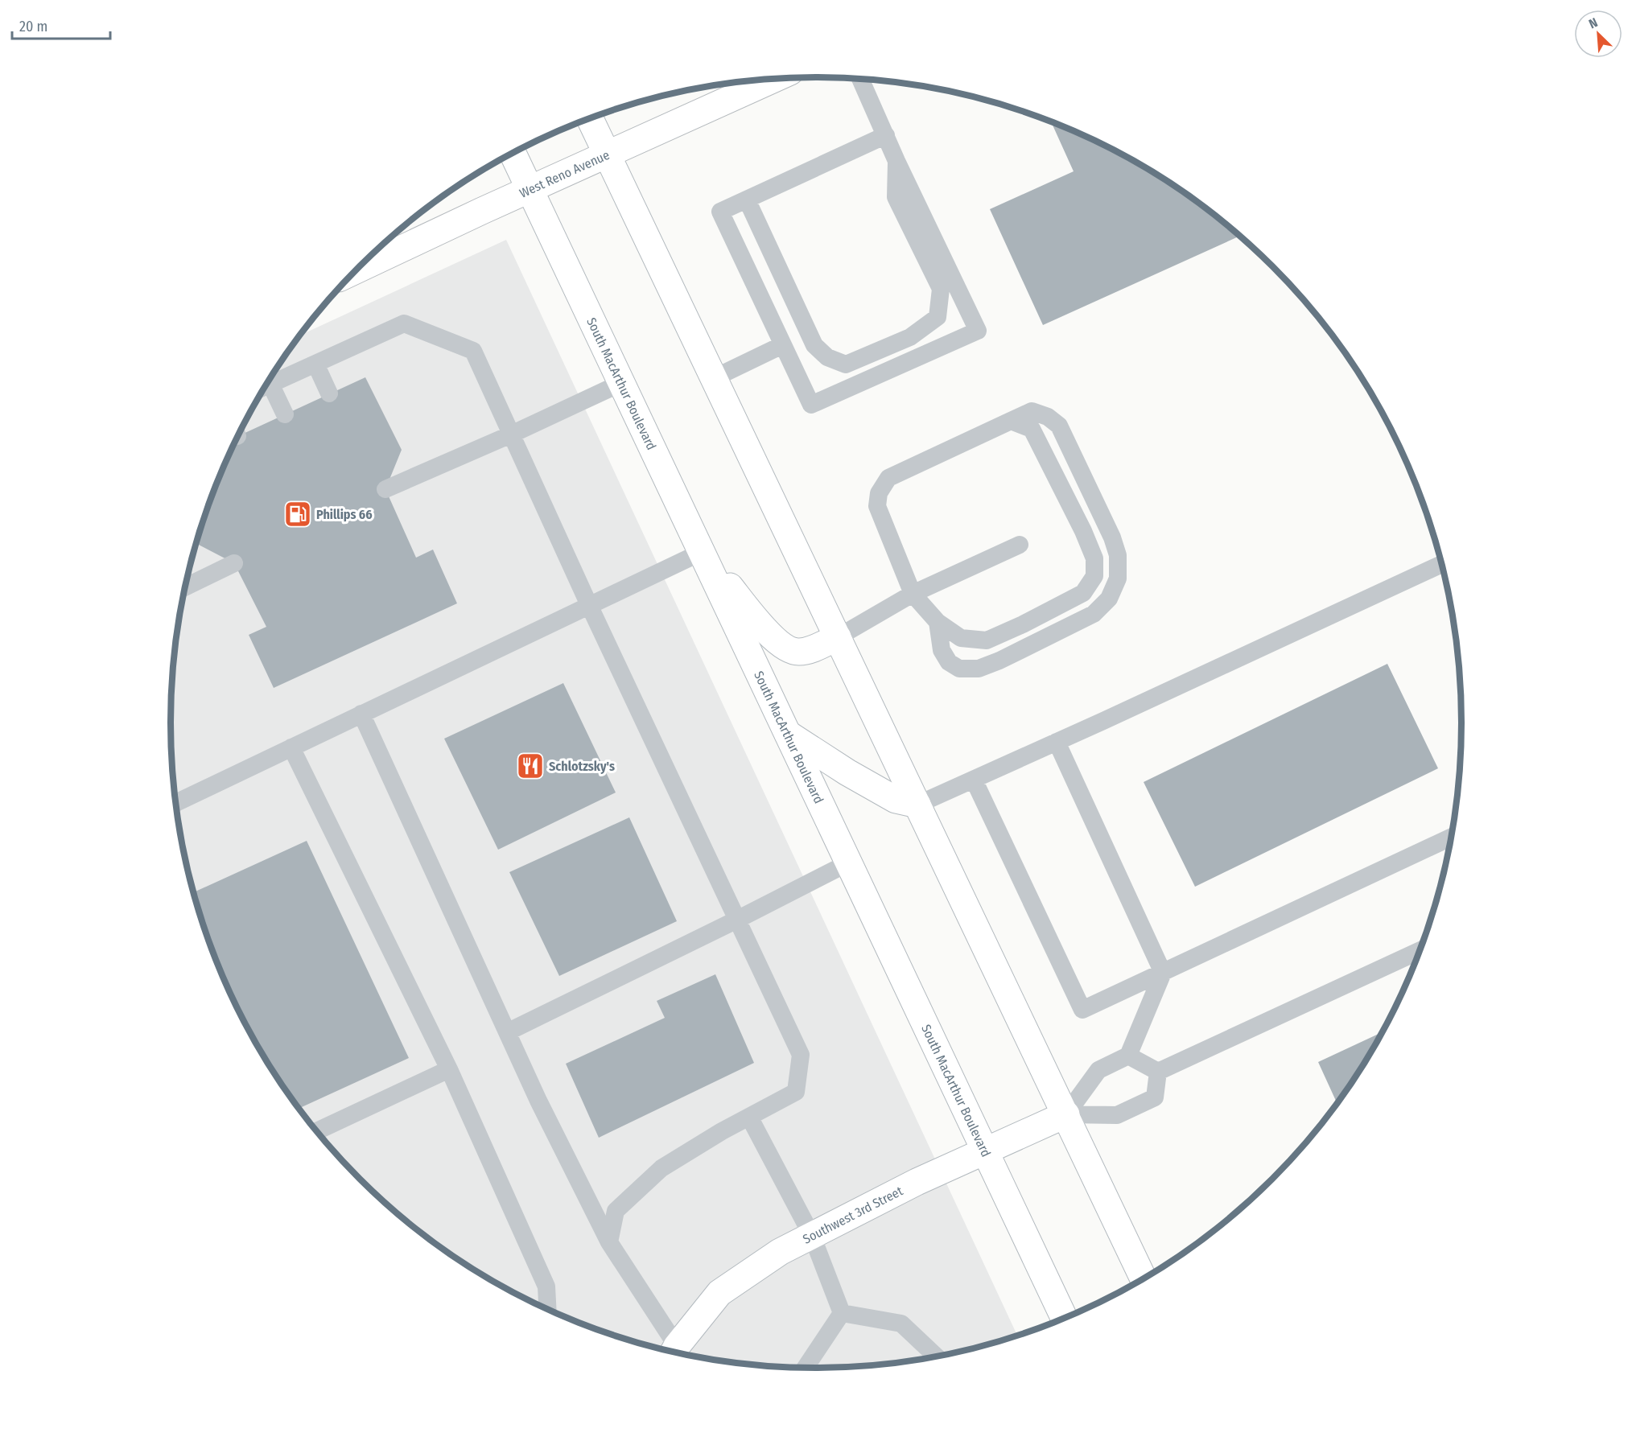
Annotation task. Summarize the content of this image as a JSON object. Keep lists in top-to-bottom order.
{
  "streets": {
    "main road": ["West Reno Avenue", "South MacArthur Boulevard", "Southwest 3rd Street"]
  },
  "crossings": [
    ["West Reno Avenue", "South MacArthur Boulevard"],
    ["South MacArthur Boulevard", "Southwest 3rd Street"]
  ],
  "places": {
    "fuel station": ["Phillips 66"],
    "restaurant": ["Schlotzsky's"]
  },
  "scale_bar": "20 m",
  "north": "top left"
}
